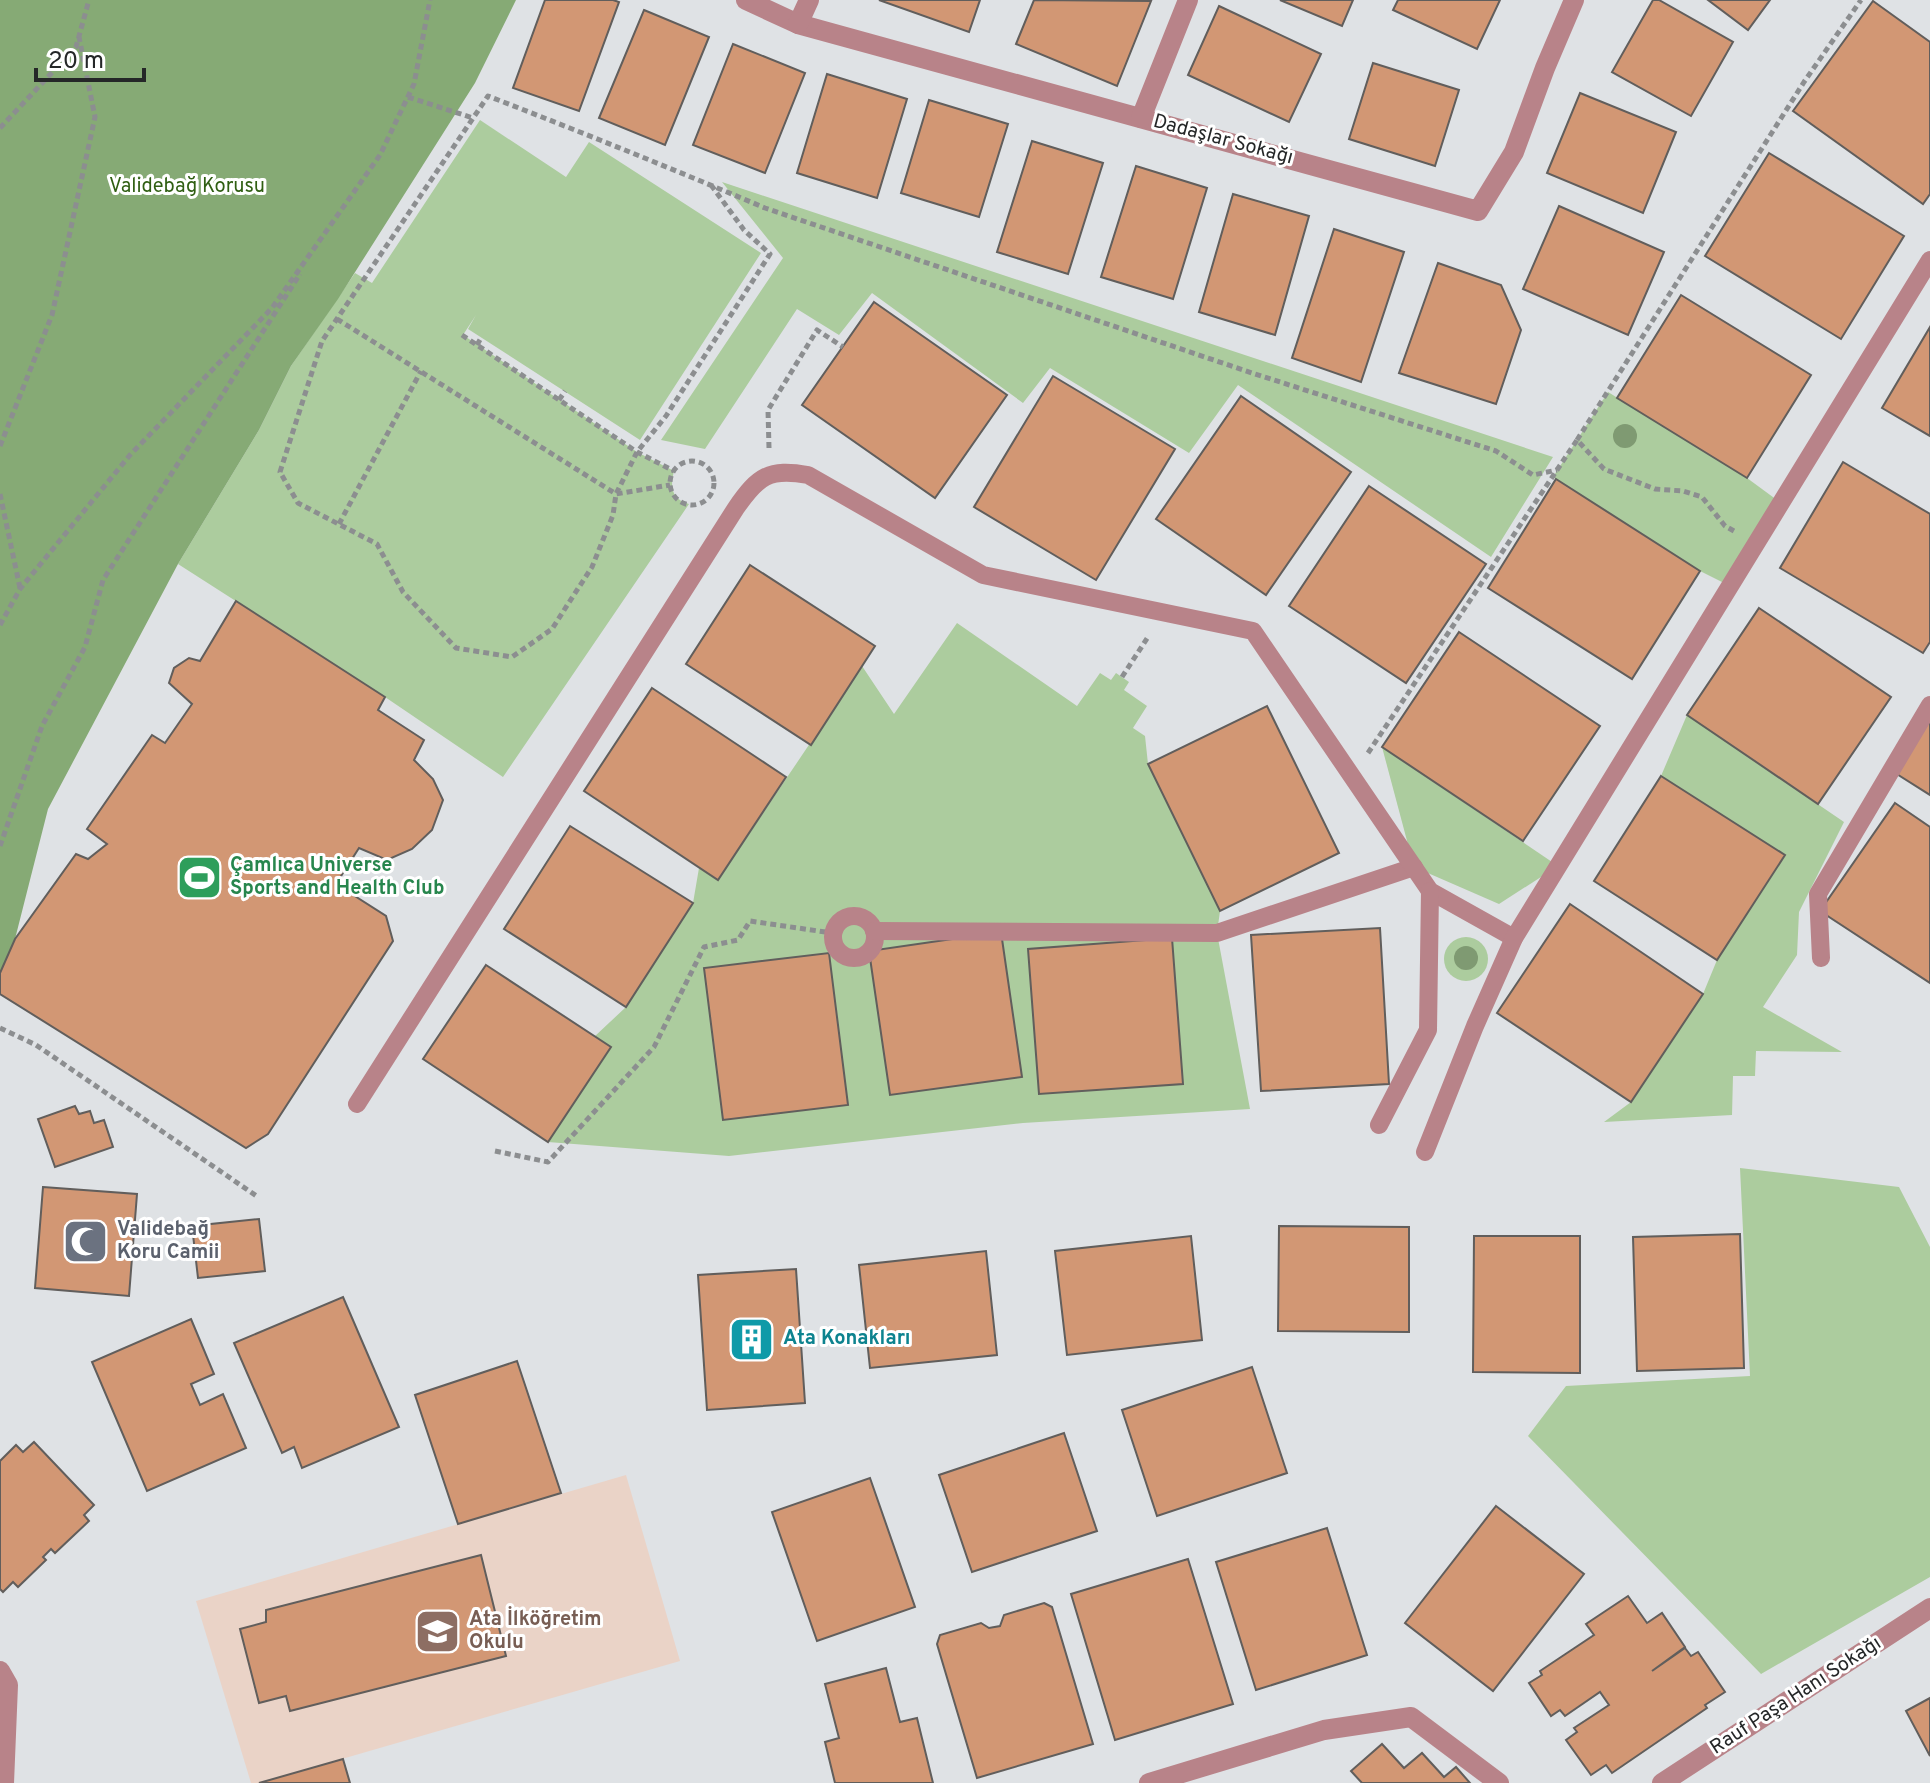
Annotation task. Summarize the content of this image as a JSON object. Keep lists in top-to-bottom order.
{
  "streets": {
    "street": ["Dadaşlar Sokağı", "Rauf Paşa Hanı Sokağı"]
  },
  "parks": ["Validebağ Korusu"],
  "places": {
    "sports": ["Çamlıca Universe Sports and Health Club"],
    "mosque": ["Validebağ Koru Camii"],
    "building": ["Ata Konakları"],
    "school or university": ["Ata İlköğretim Okulu"]
  },
  "scale_bar": "20 m"
}
